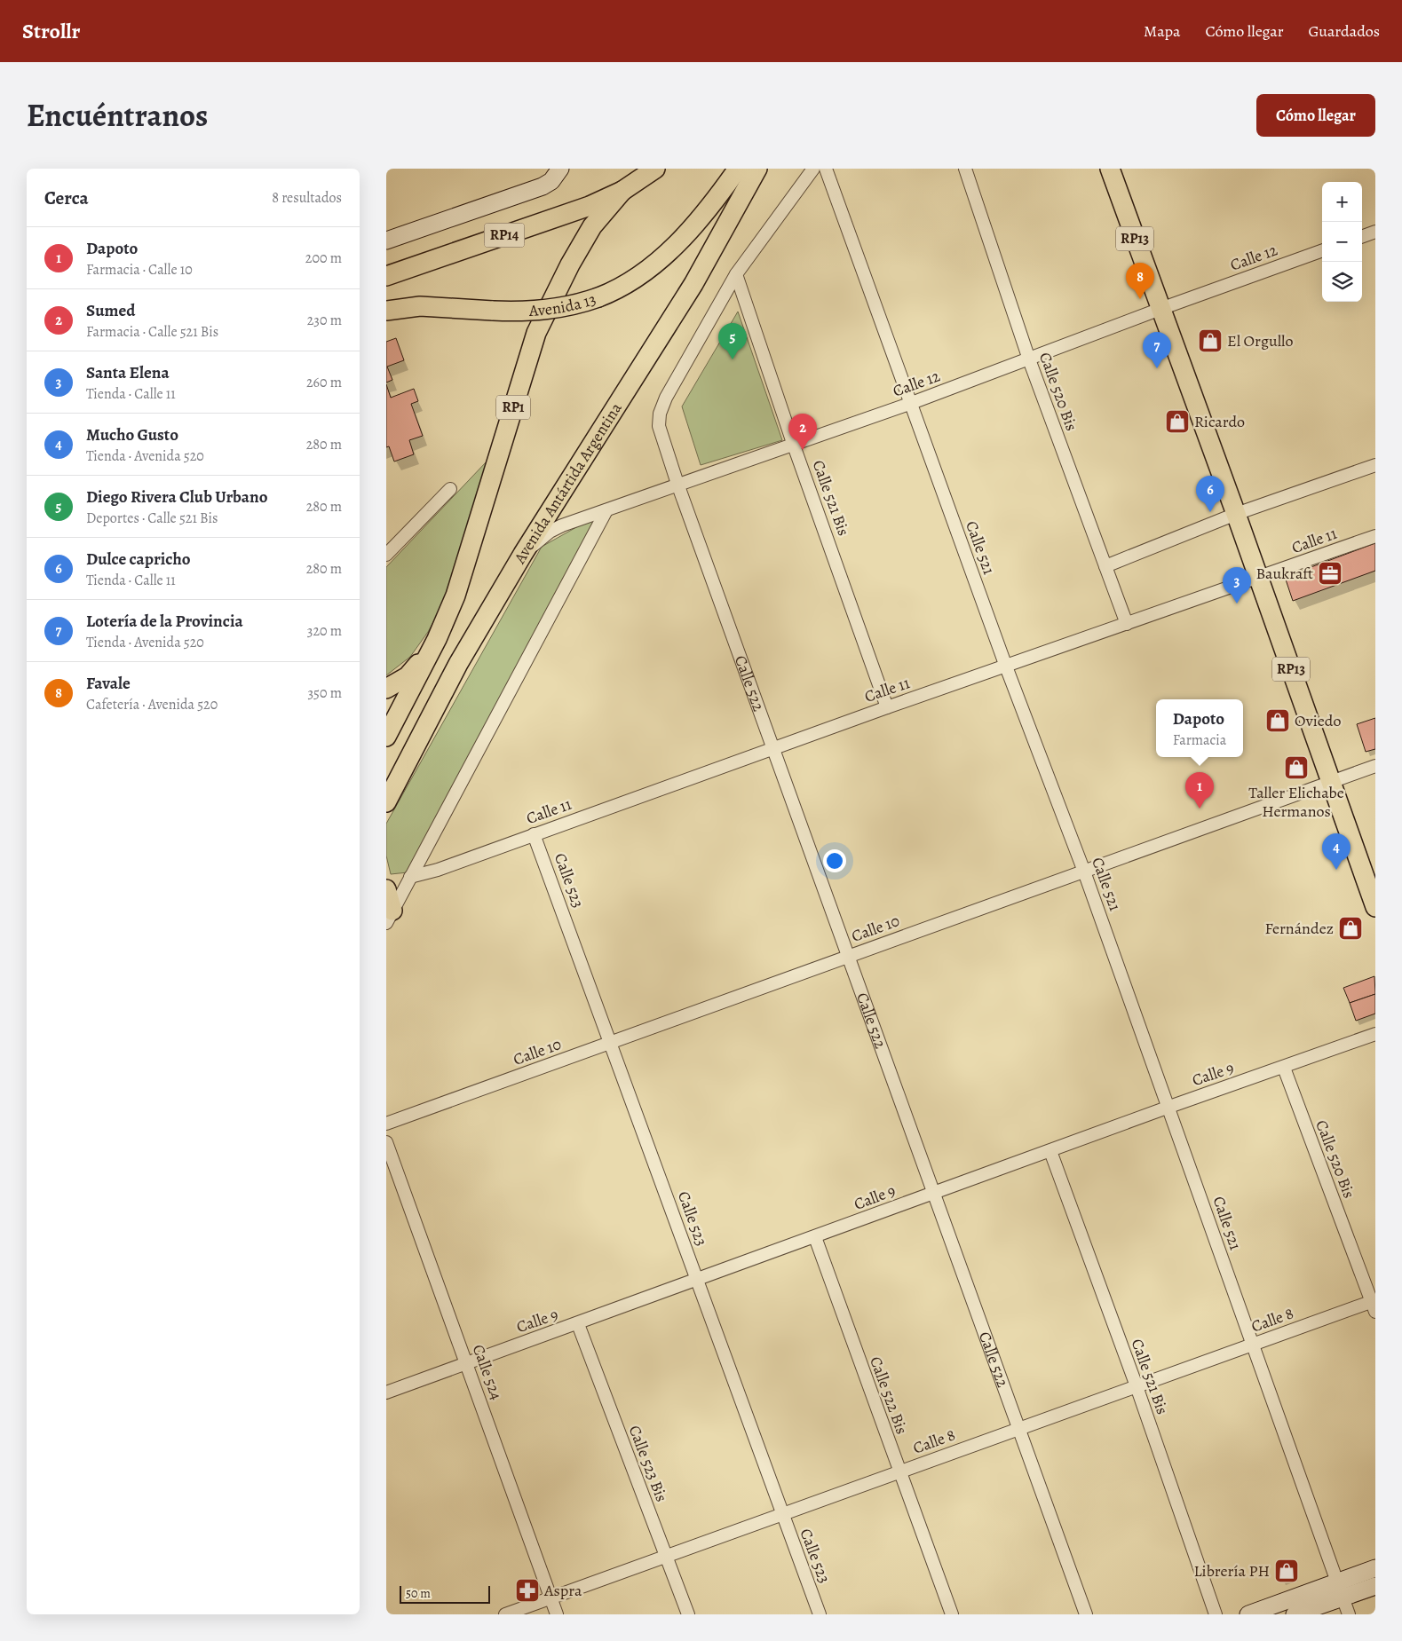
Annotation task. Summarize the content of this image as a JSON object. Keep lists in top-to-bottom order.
{
  "streets": {
    "main road": [
      "RP14",
      "RP13",
      "Avenida 13",
      "RP1",
      "Avenida Antártida Argentina"
    ],
    "street": [
      "Calle 12",
      "Calle 520 Bis",
      "Calle 521 Bis",
      "Calle 11",
      "Calle 521",
      "Calle 522",
      "Calle 523",
      "Calle 10",
      "Calle 9",
      "Calle 8",
      "Calle 524",
      "Calle 522 Bis",
      "Calle 523 Bis"
    ]
  },
  "crossings": [
    ["RP14", "RP1"],
    ["RP13", "Calle 12"],
    ["RP13", "Calle 11"],
    ["RP13", "Calle 10"],
    ["Calle 12", "Calle 520 Bis"],
    ["Calle 12", "Avenida Antártida Argentina"],
    ["Calle 12", "Calle 521 Bis"],
    ["Calle 12", "Calle 521"],
    ["Calle 12", "Calle 522"],
    ["Calle 520 Bis", "Calle 11"],
    ["Calle 520 Bis", "Calle 9"],
    ["Calle 520 Bis", "Calle 8"],
    ["Calle 521 Bis", "Calle 11"],
    ["Calle 521 Bis", "Calle 522"],
    ["Calle 521 Bis", "Calle 9"],
    ["Calle 521 Bis", "Calle 8"],
    ["Calle 11", "Calle 521"],
    ["Calle 11", "Calle 522"],
    ["Calle 11", "Calle 523"],
    ["Calle 521", "Calle 10"],
    ["Calle 521", "Calle 9"],
    ["Calle 521", "Calle 8"],
    ["Calle 522", "Calle 10"],
    ["Calle 522", "Calle 9"],
    ["Calle 522", "Calle 8"],
    ["Calle 523", "Calle 10"],
    ["Calle 523", "Calle 9"],
    ["Calle 523", "Calle 8"],
    ["Calle 9", "Calle 524"],
    ["Calle 9", "Calle 522 Bis"],
    ["Calle 9", "Calle 523 Bis"],
    ["Calle 8", "Calle 524"],
    ["Calle 8", "Calle 522 Bis"],
    ["Calle 8", "Calle 523 Bis"]
  ],
  "places": {
    "shop": [
      "El Orgullo",
      "Ricardo",
      "Oviedo",
      "Taller Elichabe Hermanos",
      "Fernández",
      "Librería PH"
    ],
    "office": ["Baukraft"],
    "pharmacy": ["Aspra"]
  },
  "scale_bar": "50 m",
  "page": {
    "header": "Strollr",
    "nav": ["Mapa", "Cómo llegar", "Guardados"],
    "title": "Encuéntranos",
    "buttons": "Cómo llegar",
    "heading": ["Cerca", "8 resultados"],
    "map_buttons": ["+", "−"],
    "list": [
      {
        "mark": "1",
        "name": "Dapoto",
        "note": "Farmacia · Calle 10",
        "value": "200 m"
      },
      {
        "mark": "2",
        "name": "Sumed",
        "note": "Farmacia · Calle 521 Bis",
        "value": "230 m"
      },
      {
        "mark": "3",
        "name": "Santa Elena",
        "note": "Tienda · Calle 11",
        "value": "260 m"
      },
      {
        "mark": "4",
        "name": "Mucho Gusto",
        "note": "Tienda · Avenida 520",
        "value": "280 m"
      },
      {
        "mark": "5",
        "name": "Diego Rivera Club Urbano",
        "note": "Deportes · Calle 521 Bis",
        "value": "280 m"
      },
      {
        "mark": "6",
        "name": "Dulce capricho",
        "note": "Tienda · Calle 11",
        "value": "280 m"
      },
      {
        "mark": "7",
        "name": "Lotería de la Provincia",
        "note": "Tienda · Avenida 520",
        "value": "320 m"
      },
      {
        "mark": "8",
        "name": "Favale",
        "note": "Cafetería · Avenida 520",
        "value": "350 m"
      }
    ],
    "pins": [
      "8",
      "5",
      "7",
      "2",
      "6",
      "3",
      "1",
      "4"
    ],
    "popup": ["Dapoto", "Farmacia"],
    "scale": "50 m"
  }
}
